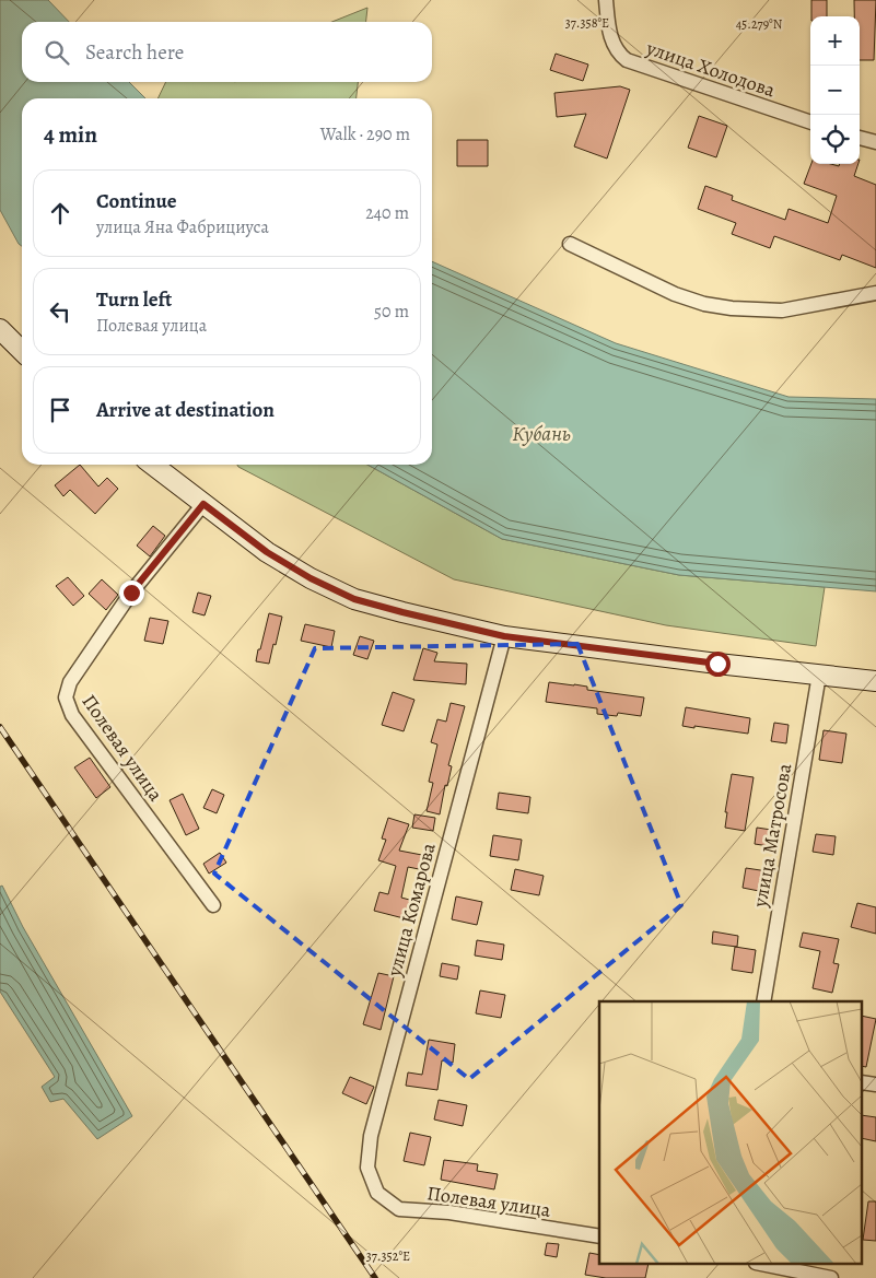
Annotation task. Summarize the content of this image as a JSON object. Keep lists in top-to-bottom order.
{
  "streets": {
    "street": [
      "улица Холодова",
      "Полевая улица",
      "улица Матросова",
      "улица Комарова"
    ]
  },
  "crossings": [
    ["Полевая улица", "улица Комарова"]
  ],
  "water": ["Кубань"],
  "page": {
    "map_buttons": ["+", "−"],
    "search": "Search here",
    "heading": ["4 min", "Walk · 290 m"],
    "list": [
      ["Continue", "улица Яна Фабрициуса", "240 m"],
      ["Turn left", "Полевая улица", "50 m"],
      "Arrive at destination"
    ]
  },
  "coordinates": ["37.358°E", "45.279°N", "37.352°E"]
}
